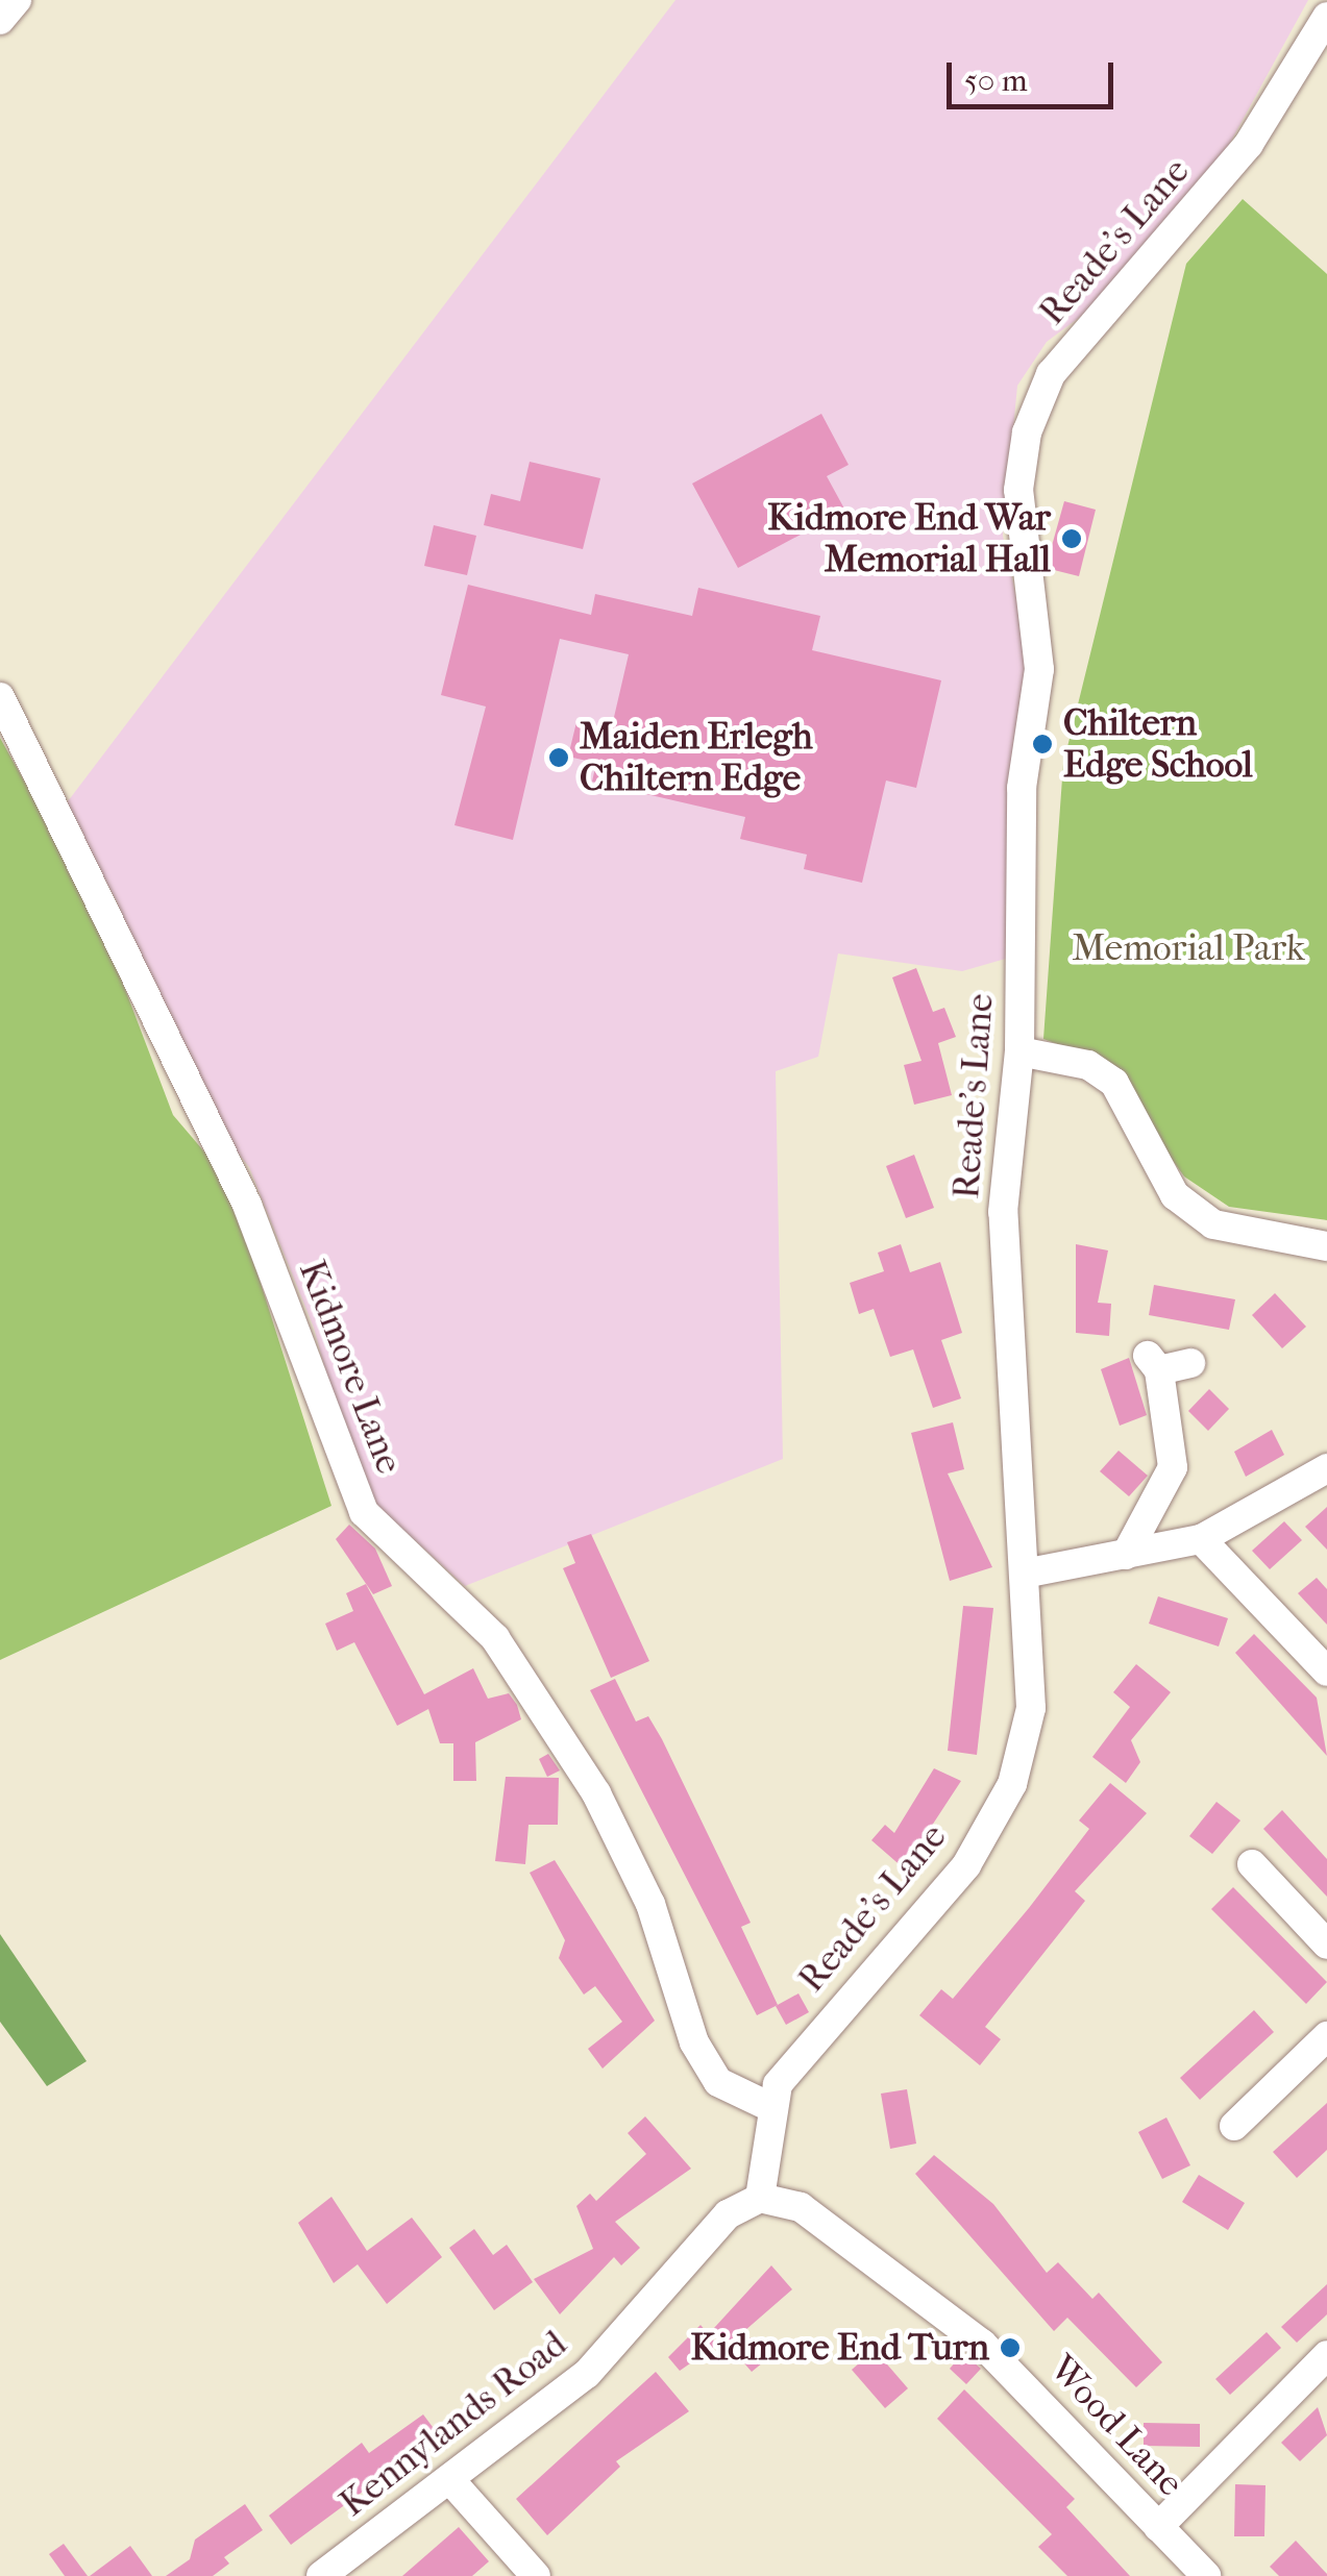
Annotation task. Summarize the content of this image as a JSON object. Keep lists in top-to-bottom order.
{
  "streets": {
    "street": [
      "Reade's Lane",
      "Kidmore Lane",
      "Kennylands Road",
      "Wood Lane"
    ]
  },
  "crossings": [
    ["Reade's Lane", "Kidmore Lane"],
    ["Reade's Lane", "Kennylands Road"],
    ["Reade's Lane", "Wood Lane"],
    ["Kennylands Road", "Wood Lane"]
  ],
  "parks": ["Memorial Park"],
  "places": [
    "Kidmore End War Memorial Hall",
    "Chiltern Edge School",
    "Maiden Erlegh Chiltern Edge",
    "Kidmore End Turn"
  ],
  "scale_bar": "50 m"
}
